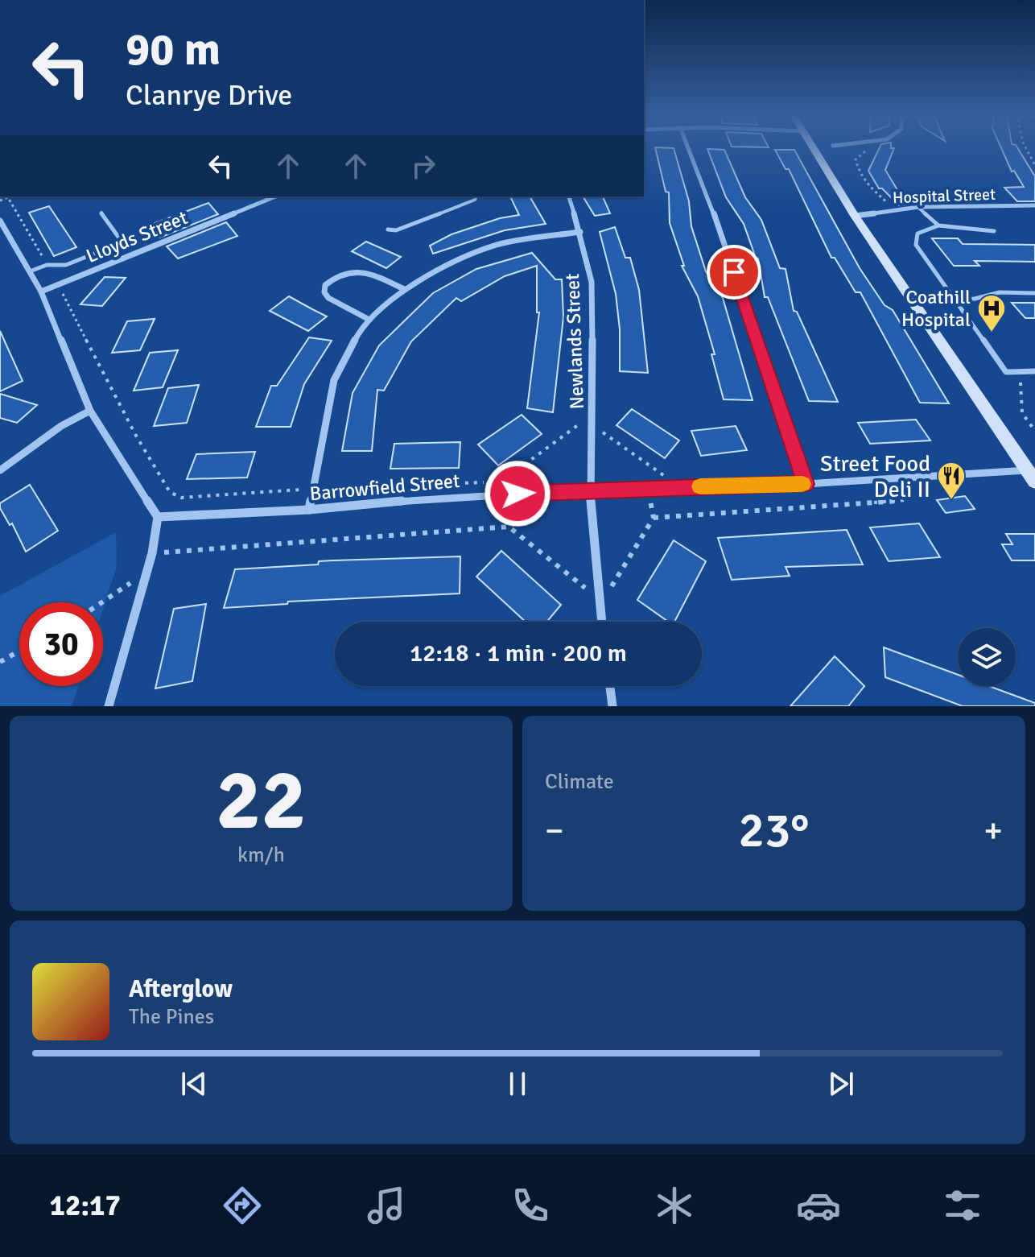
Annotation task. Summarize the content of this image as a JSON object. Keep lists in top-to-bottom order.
{
  "streets": {
    "street": [
      "Hospital Street",
      "Lloyds Street",
      "Newlands Street",
      "Barrowfield Street"
    ]
  },
  "crossings": [
    ["Newlands Street", "Barrowfield Street"]
  ],
  "places": {
    "hospital": ["Coathill Hospital"],
    "restaurant": ["Street Food Deli II"]
  },
  "page": {
    "turn": ["90 m", "Clanrye Drive"],
    "limit": "30",
    "trip": "12:18 · 1 min · 200 m",
    "tile": [
      ["22", "km/h"],
      "Climate"
    ],
    "heat": ["−", "23°", "+"],
    "song": ["Afterglow", "The Pines"],
    "tabs": "12:17"
  }
}
